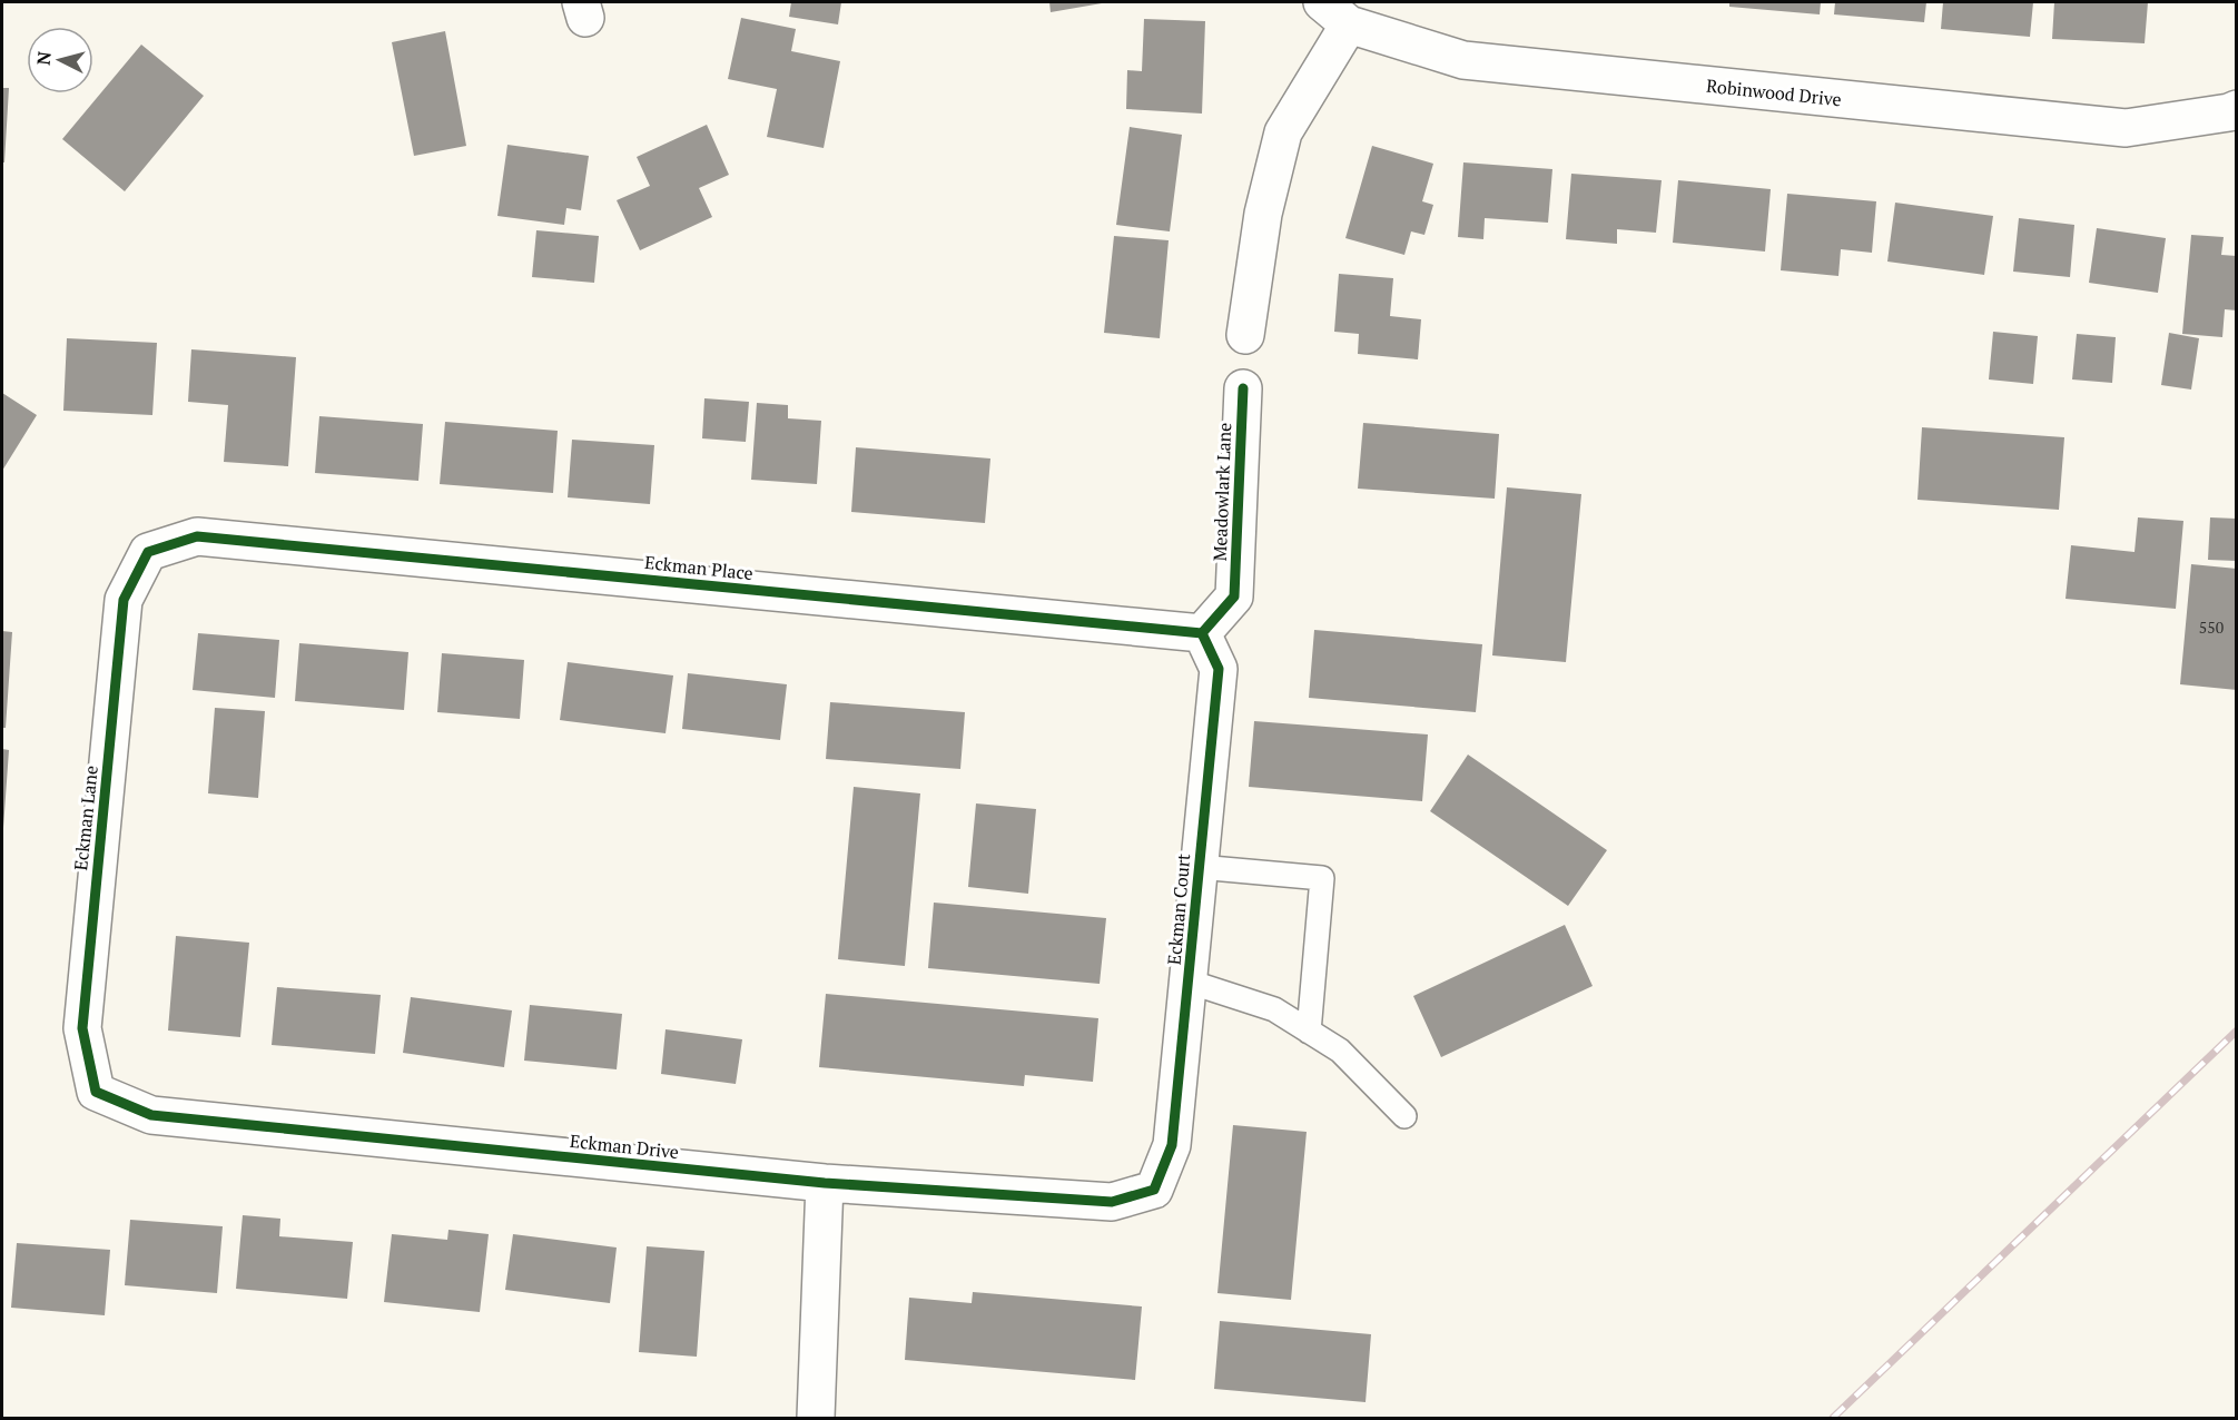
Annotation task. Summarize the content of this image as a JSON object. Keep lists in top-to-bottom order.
{
  "streets": {
    "street": [
      "Robinwood Drive",
      "Meadowlark Lane",
      "Eckman Place",
      "Eckman Lane",
      "Eckman Court",
      "Eckman Drive"
    ]
  },
  "crossings": [
    ["Meadowlark Lane", "Eckman Place"],
    ["Meadowlark Lane", "Eckman Court"],
    ["Eckman Place", "Eckman Lane"],
    ["Eckman Place", "Eckman Court"],
    ["Eckman Lane", "Eckman Drive"],
    ["Eckman Court", "Eckman Drive"]
  ],
  "house_numbers": ["550"],
  "north": "left"
}
